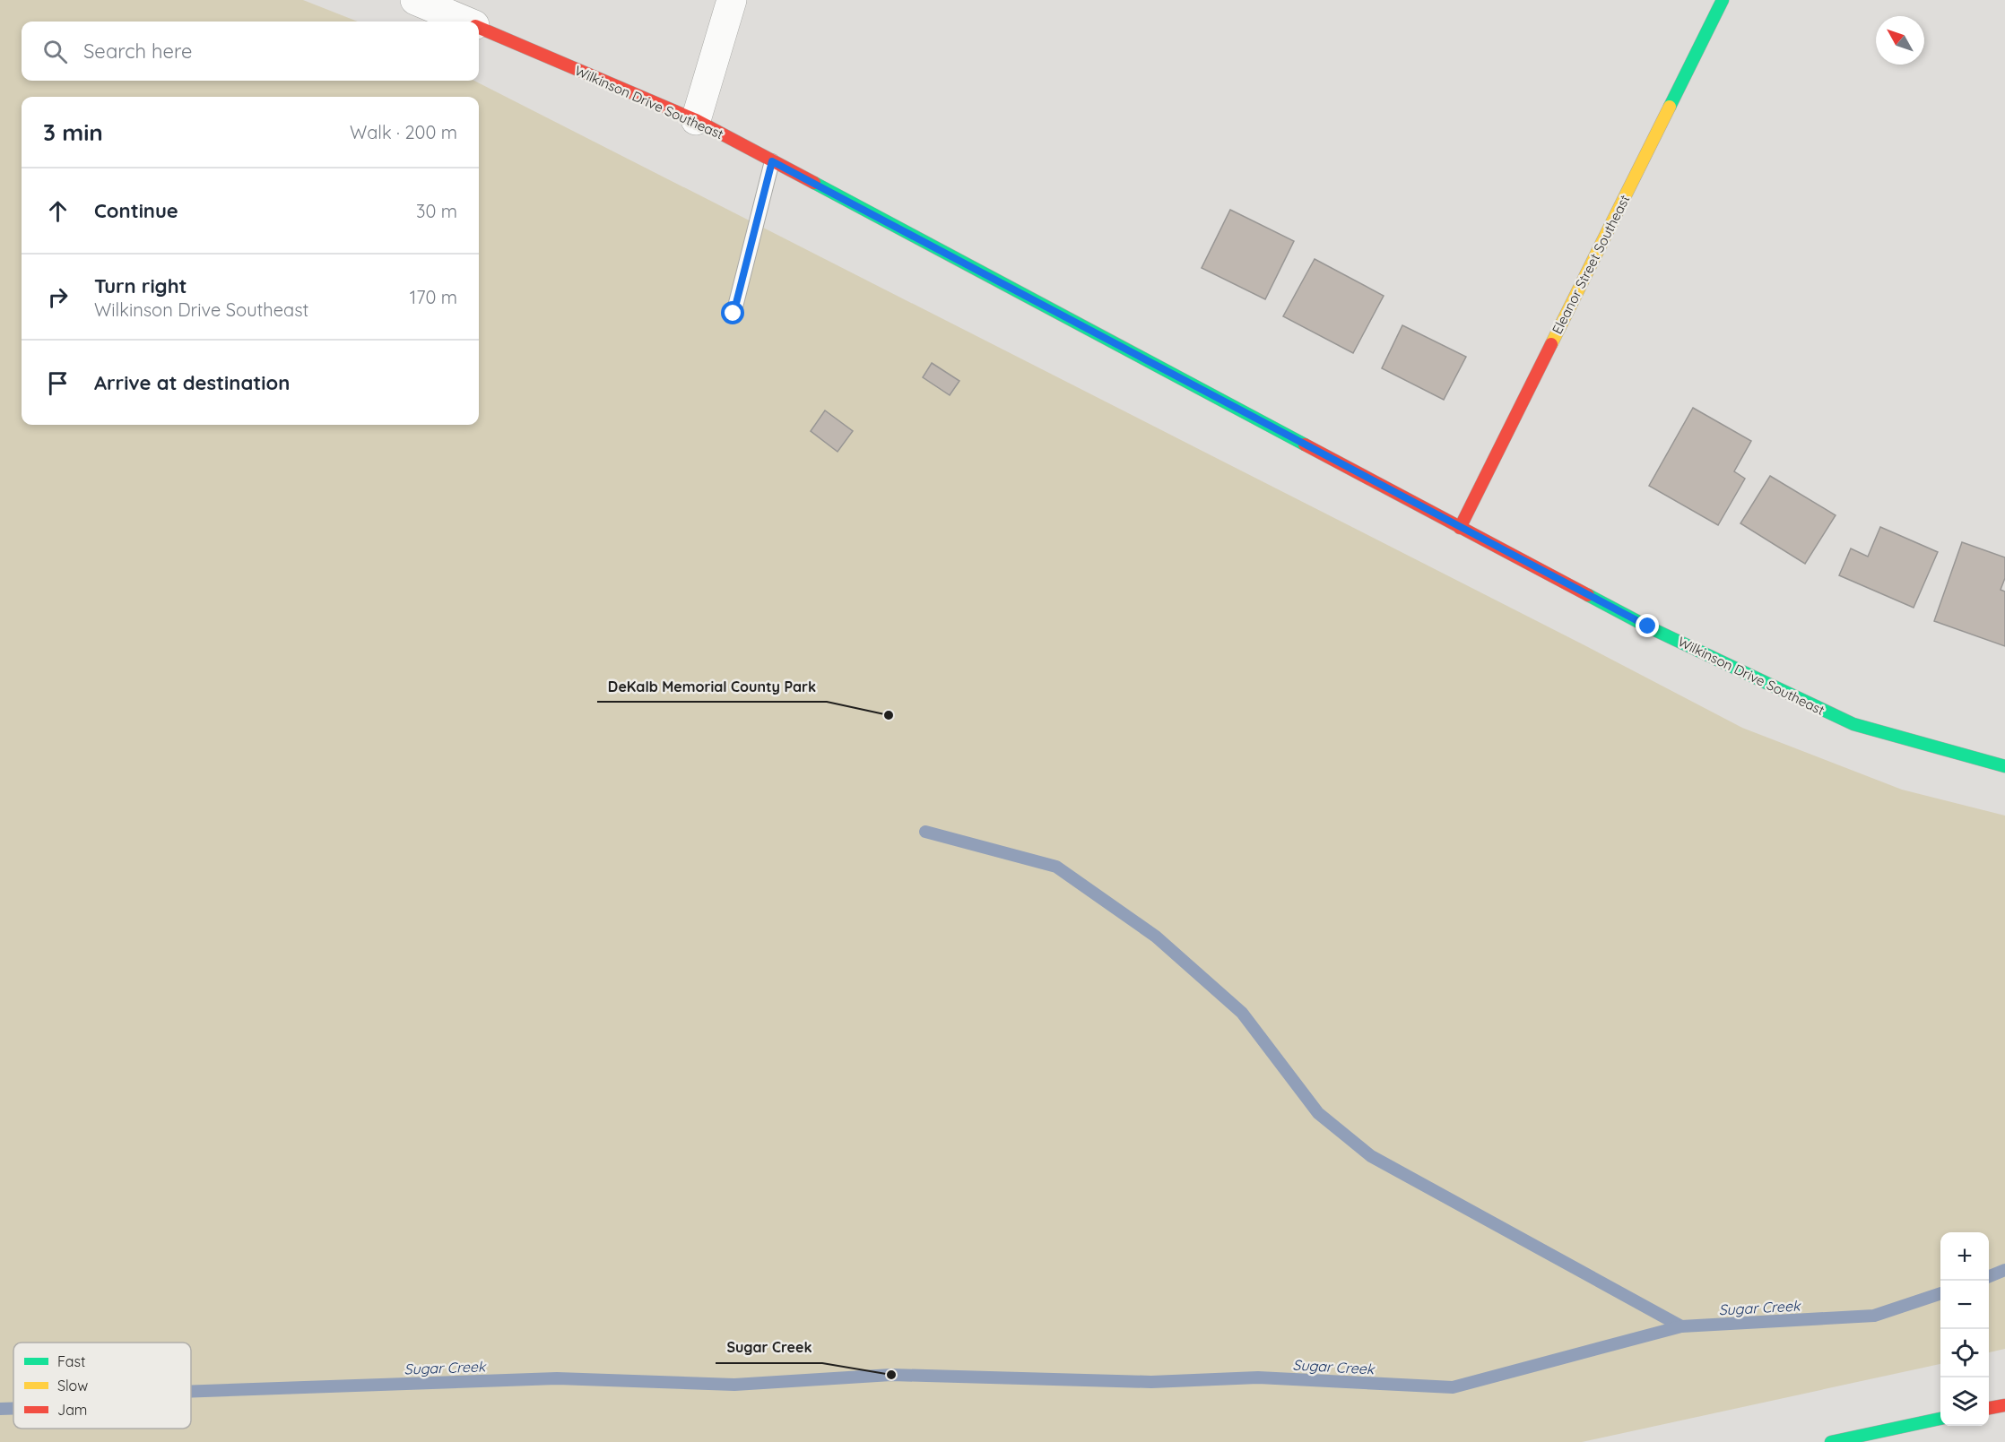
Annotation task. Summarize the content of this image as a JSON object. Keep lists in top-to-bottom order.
{
  "streets": {
    "main road": ["Wilkinson Drive Southeast", "Eleanor Street Southeast"]
  },
  "crossings": [
    ["Wilkinson Drive Southeast", "Eleanor Street Southeast"]
  ],
  "water": ["Sugar Creek"],
  "places": ["DeKalb Memorial County Park", "Sugar Creek"],
  "legend": ["Fast", "Slow", "Jam"],
  "north": "top left",
  "page": {
    "search": "Search here",
    "heading": ["3 min", "Walk · 200 m"],
    "list": [
      ["Continue", "30 m"],
      ["Turn right", "Wilkinson Drive Southeast", "170 m"],
      "Arrive at destination"
    ],
    "map_buttons": ["+", "−"]
  }
}
